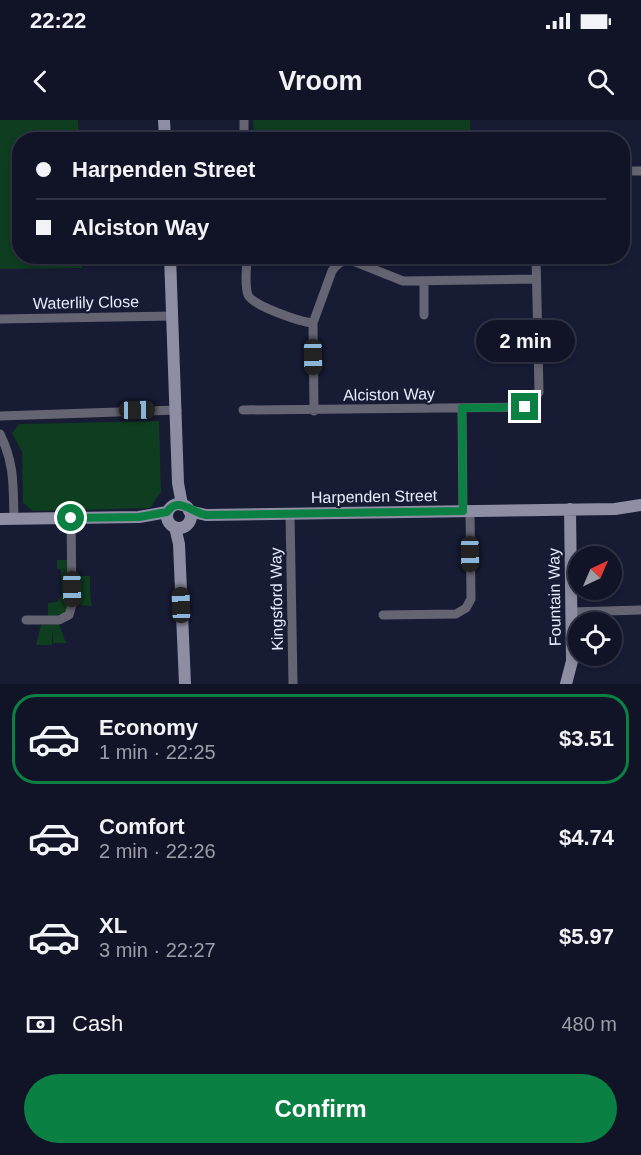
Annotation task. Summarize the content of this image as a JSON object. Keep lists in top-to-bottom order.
{
  "streets": {
    "street": [
      "Waterlily Close",
      "Alciston Way",
      "Harpenden Street",
      "Fountain Way",
      "Kingsford Way"
    ]
  },
  "crossings": [
    ["Harpenden Street", "Fountain Way"],
    ["Harpenden Street", "Kingsford Way"]
  ],
  "north": "top right",
  "page": {
    "status": "22:22",
    "header": "Vroom",
    "banner": ["Harpenden Street", "Alciston Way"],
    "bubble": "2 min",
    "list": [
      {
        "name": "Economy",
        "note": "1 min · 22:25",
        "value": "$3.51"
      },
      {
        "name": "Comfort",
        "note": "2 min · 22:26",
        "value": "$4.74"
      },
      {
        "name": "XL",
        "note": "3 min · 22:27",
        "value": "$5.97"
      }
    ],
    "pay": ["Cash", "480 m"],
    "buttons": "Confirm"
  }
}
